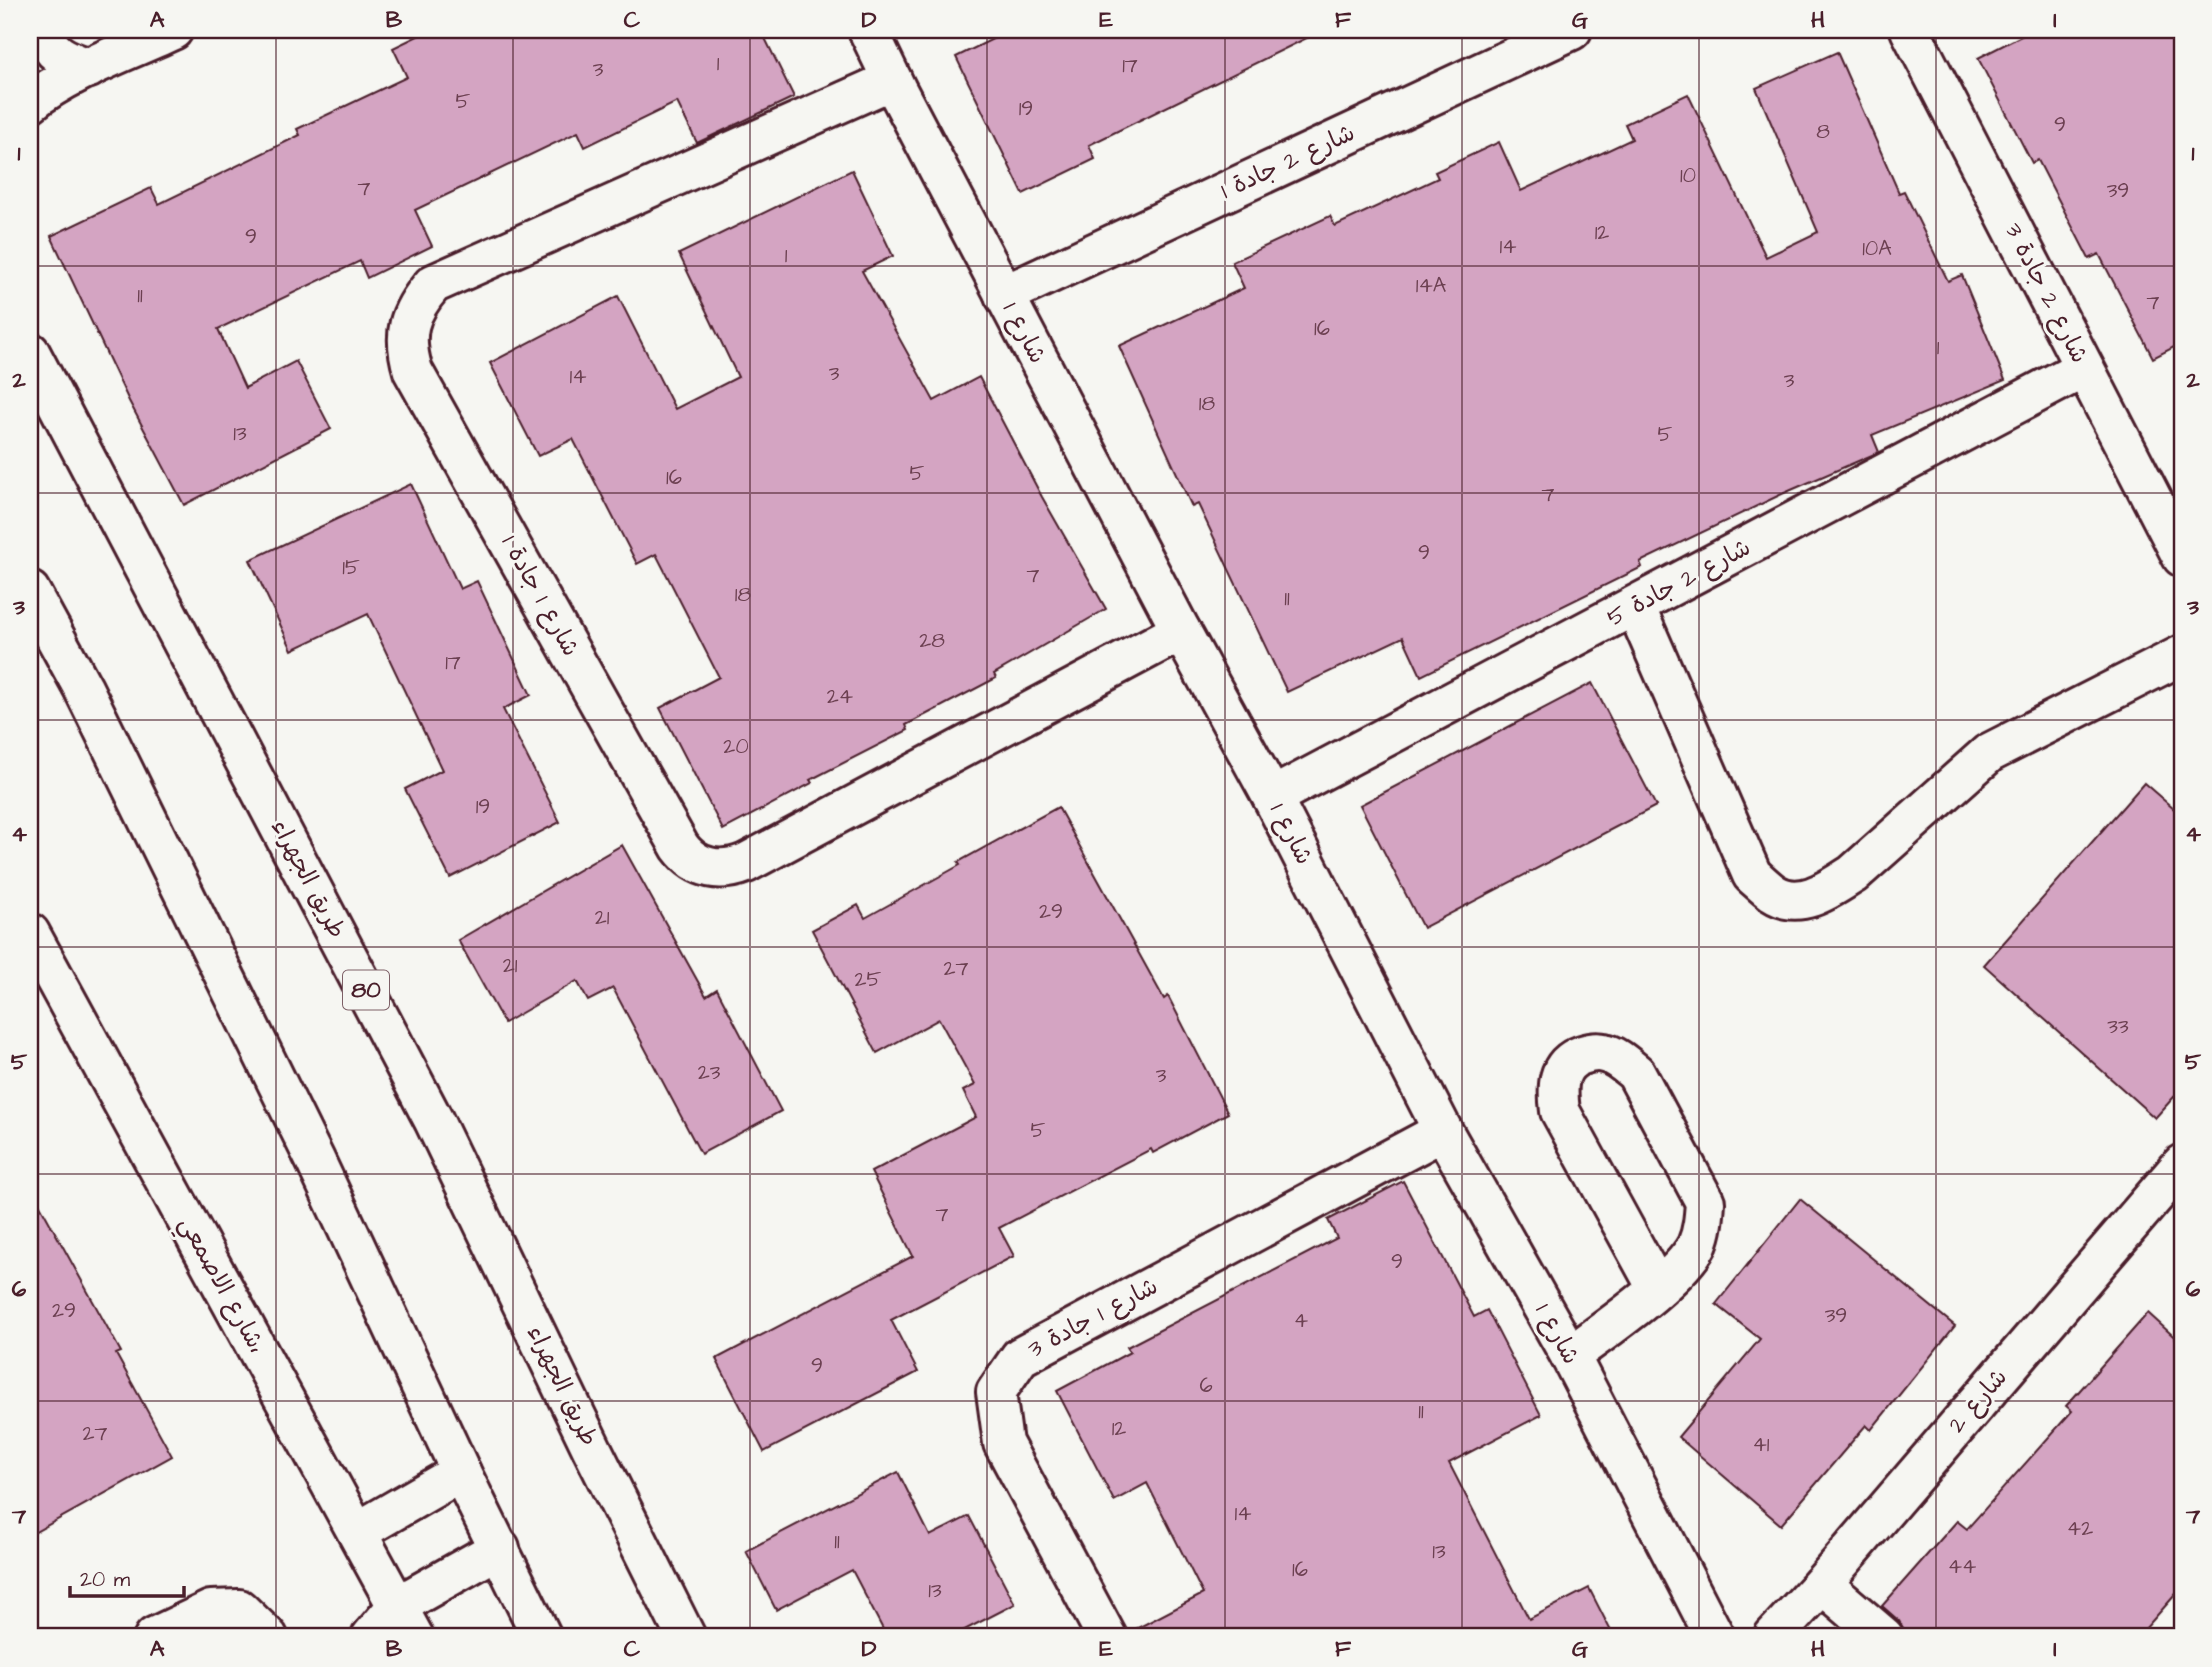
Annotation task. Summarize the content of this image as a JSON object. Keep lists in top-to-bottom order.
{
  "streets": {
    "main road": [
      "شارع 2 جادة 1",
      "شارع 2 جادة 3",
      "شارع 1",
      "شارع 2 جادة 5",
      "شارع 1 جادة 1",
      "طريق الجهراء",
      "80",
      "شارع الاصمعي،",
      "شارع 1 جادة 3",
      "شارع 2"
    ]
  },
  "crossings": [
    ["شارع 2 جادة 1", "شارع 1"],
    ["شارع 2 جادة 3", "شارع 2 جادة 5"],
    ["شارع 1", "شارع 2 جادة 5"],
    ["شارع 1", "شارع 1 جادة 1"],
    ["شارع 1", "شارع 1 جادة 3"]
  ],
  "house_numbers": [
    "1",
    "17",
    "3",
    "5",
    "19",
    "9",
    "8",
    "10",
    "7",
    "39",
    "12",
    "9",
    "14",
    "10A",
    "1",
    "14A",
    "11",
    "7",
    "16",
    "1",
    "3",
    "14",
    "3",
    "18",
    "13",
    "5",
    "5",
    "16",
    "7",
    "9",
    "15",
    "7",
    "18",
    "11",
    "28",
    "17",
    "24",
    "20",
    "19",
    "29",
    "21",
    "21",
    "27",
    "25",
    "33",
    "23",
    "3",
    "5",
    "7",
    "9",
    "29",
    "39",
    "4",
    "9",
    "6",
    "11",
    "12",
    "27",
    "41",
    "14",
    "42",
    "11",
    "13",
    "44",
    "16",
    "13"
  ],
  "scale_bar": "20 m",
  "grid": {
    "columns": [
      "A",
      "B",
      "C",
      "D",
      "E",
      "F",
      "G",
      "H",
      "I"
    ],
    "rows": [
      "1",
      "2",
      "3",
      "4",
      "5",
      "6",
      "7"
    ]
  }
}
